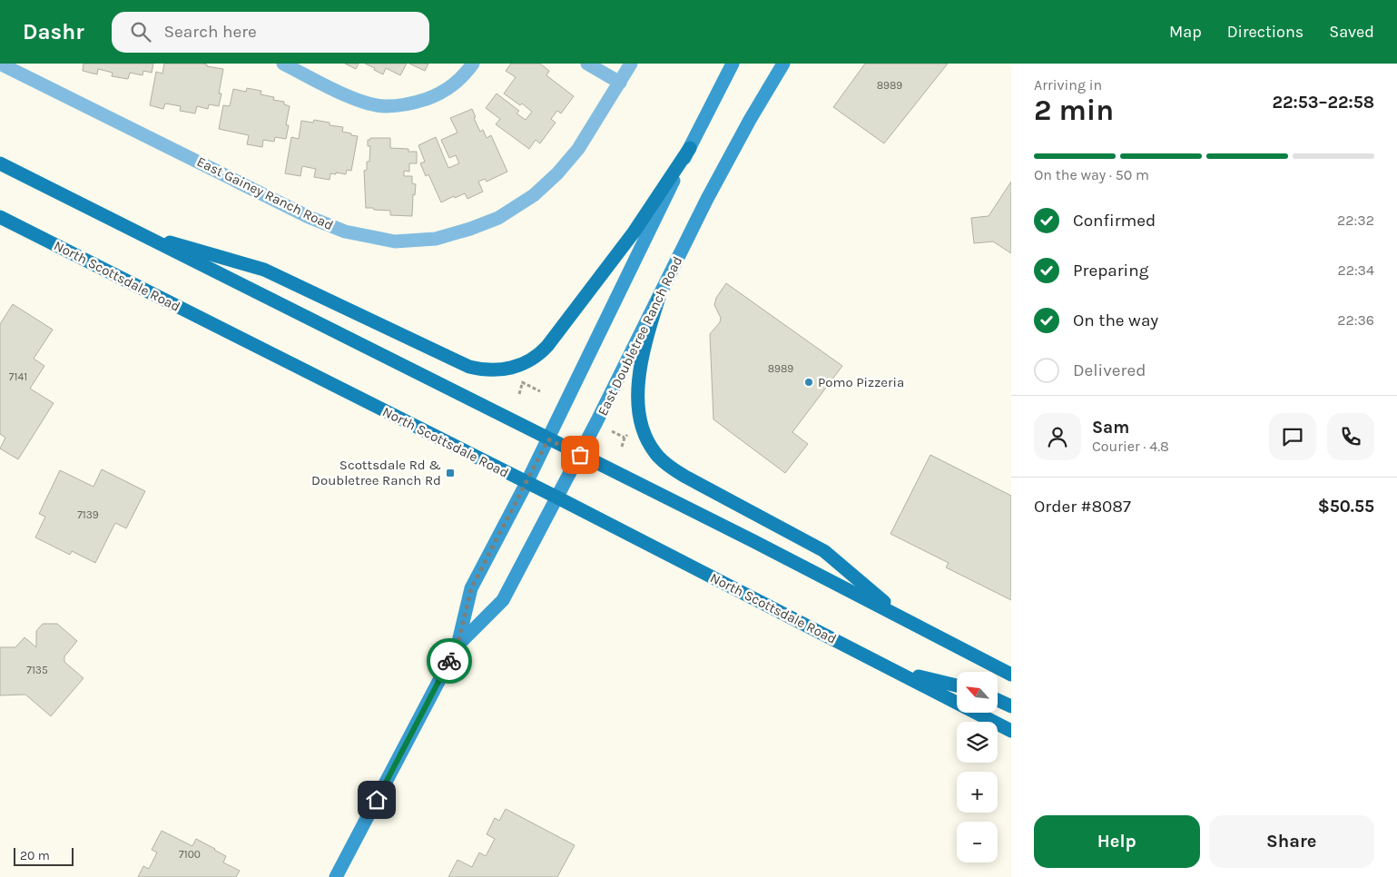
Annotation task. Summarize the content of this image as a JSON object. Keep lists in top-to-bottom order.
{
  "streets": {
    "main road": ["North Scottsdale Road", "East Doubletree Ranch Road"],
    "street": ["East Gainey Ranch Road"]
  },
  "crossings": [
    ["North Scottsdale Road", "East Doubletree Ranch Road"]
  ],
  "places": {
    "other": ["Pomo Pizzeria"],
    "transit": ["Scottsdale Rd & Doubletree Ranch Rd"]
  },
  "house_numbers": [
    "8989",
    "8989",
    "7141",
    "7139",
    "7135",
    "7100"
  ],
  "scale_bar": "20 m",
  "north": "top left",
  "page": {
    "header": "Dashr",
    "search": "Search here",
    "nav": ["Map", "Directions", "Saved"],
    "heading": ["2 min", "Arriving in", "22:53–22:58"],
    "panel": [
      "Sam",
      "Courier · 4.8",
      "Order #8087",
      "$50.55"
    ],
    "bar": "On the way · 50 m",
    "list": [
      ["Confirmed", "22:32"],
      ["Preparing", "22:34"],
      ["On the way", "22:36"],
      "Delivered"
    ],
    "map_buttons": ["+", "−"],
    "buttons": ["Help", "Share"],
    "scale": "20 m"
  }
}
